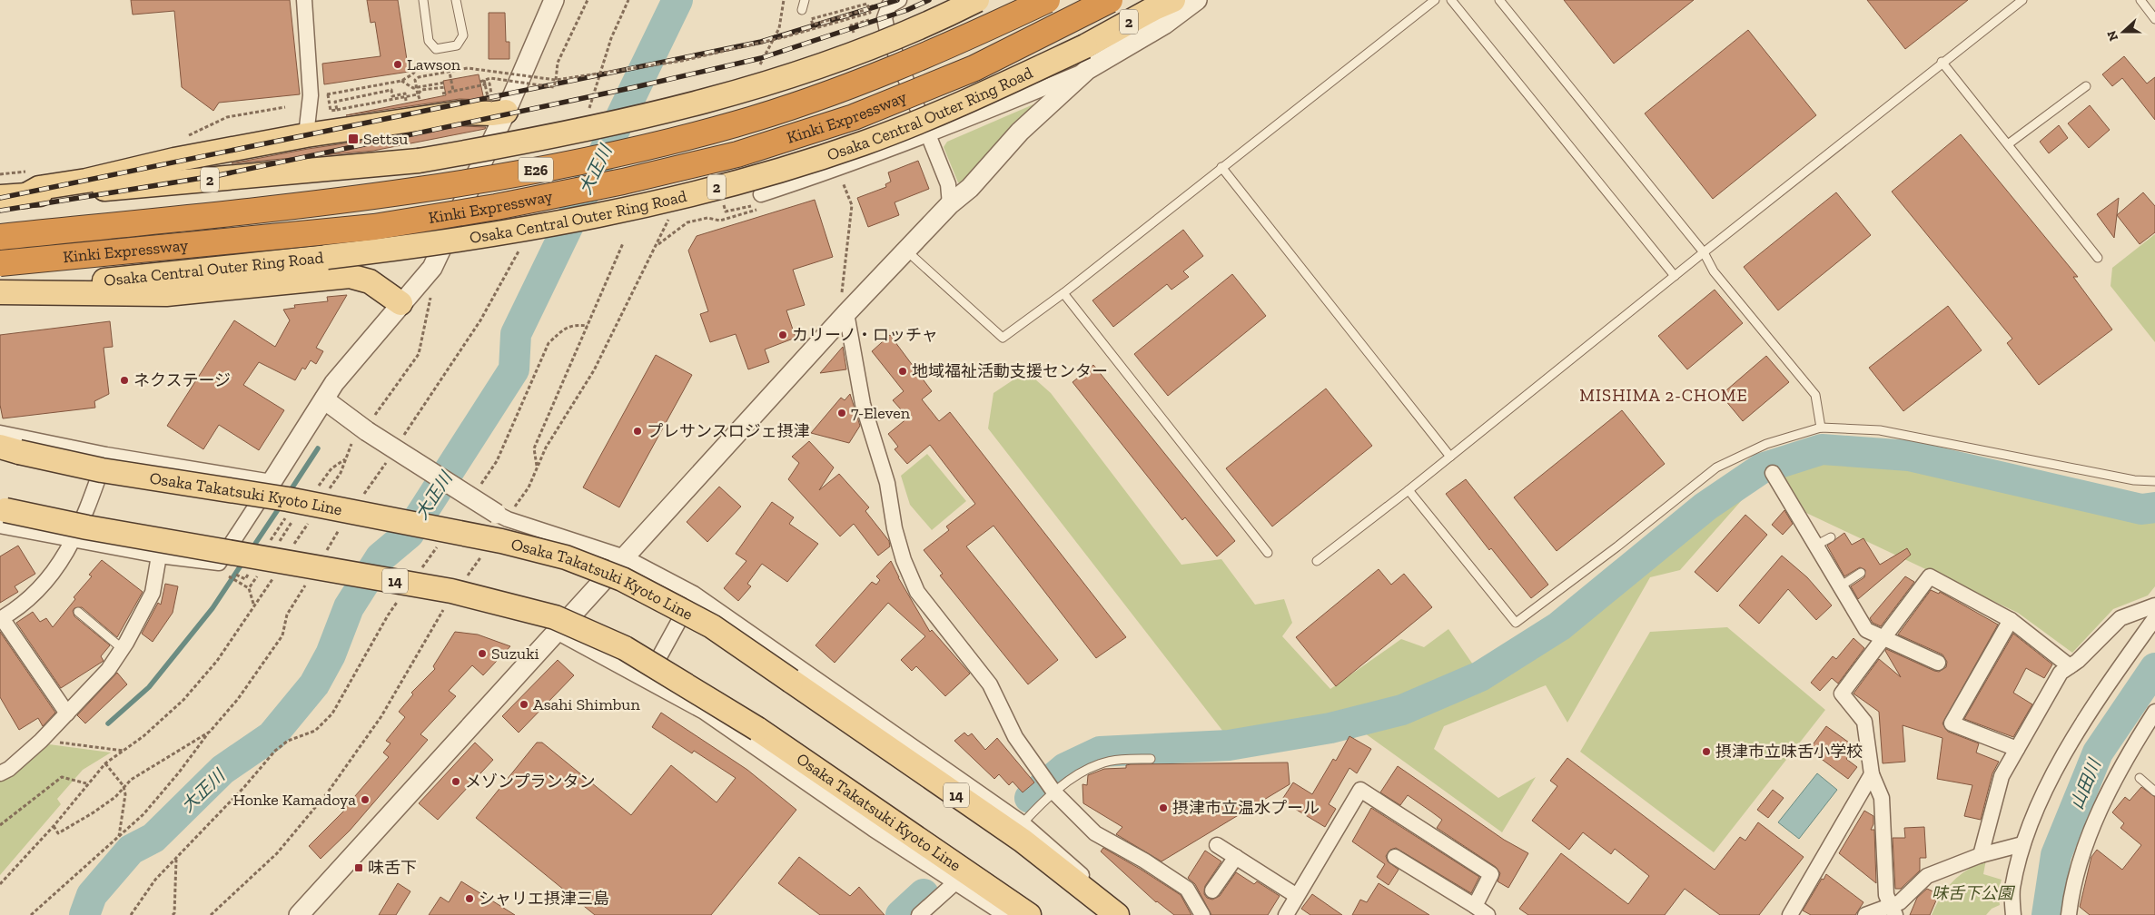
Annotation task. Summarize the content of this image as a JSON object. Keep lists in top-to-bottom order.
{
  "streets": {
    "highway": ["Kinki Expressway", "E26"],
    "main road": [
      "2",
      "Osaka Central Outer Ring Road",
      "Osaka Takatsuki Kyoto Line",
      "14"
    ]
  },
  "districts": ["MISHIMA 2-CHOME"],
  "water": ["大正川", "山田川"],
  "parks": ["味舌下公園"],
  "places": {
    "other": [
      "Lawson",
      "カリーノ・ロッチャ",
      "地域福祉活動支援センター",
      "ネクステージ",
      "7-Eleven",
      "プレサンスロジェ摂津",
      "Suzuki",
      "Asahi Shimbun",
      "摂津市立味舌小学校",
      "メゾンプランタン",
      "Honke Kamadoya",
      "摂津市立温水プール",
      "シャリエ摂津三島"
    ],
    "transit": ["Settsu", "味舌下"]
  },
  "north": "left"
}
